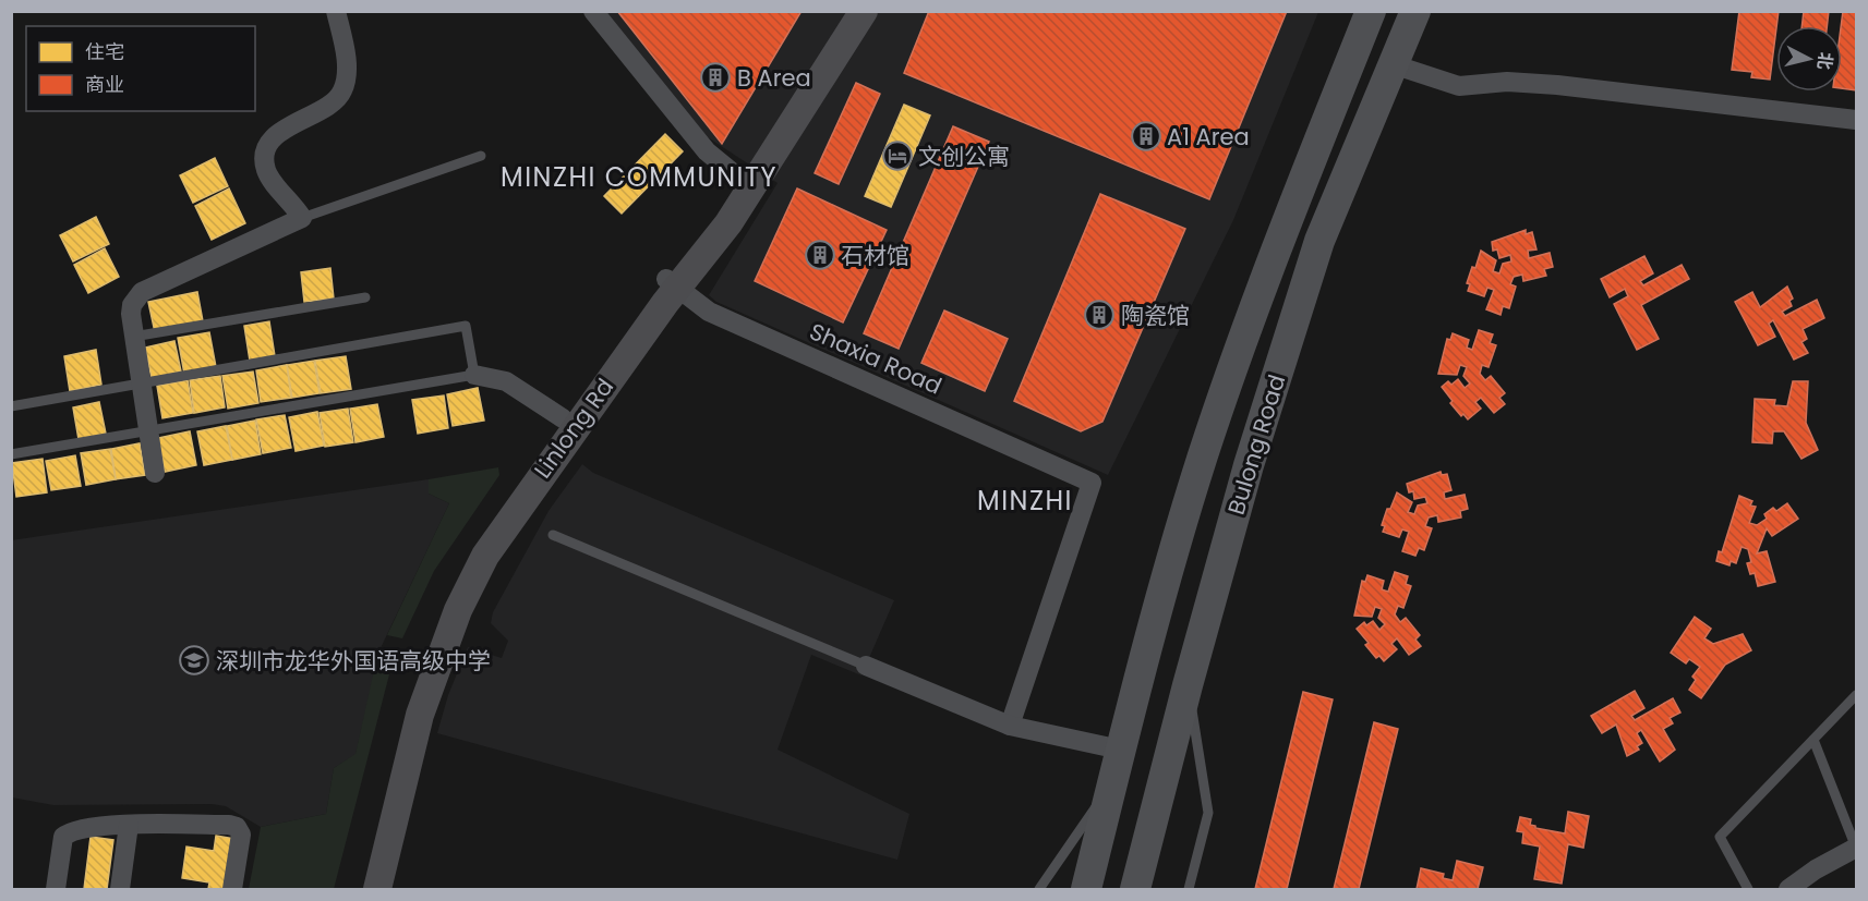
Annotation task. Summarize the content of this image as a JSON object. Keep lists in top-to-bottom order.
{
  "streets": {
    "main road": ["Linlong Rd", "Bulong Road"],
    "street": ["Shaxia Road"]
  },
  "crossings": [
    ["Shaxia Road", "Linlong Rd"]
  ],
  "districts": ["MINZHI COMMUNITY", "MINZHI"],
  "places": {
    "building": [
      "B Area",
      "A1 Area",
      "石材馆",
      "陶瓷馆"
    ],
    "hotel": ["文创公寓"],
    "school or university": ["深圳市龙华外国语高级中学"]
  },
  "legend": ["住宅", "商业"],
  "north": "right"
}
